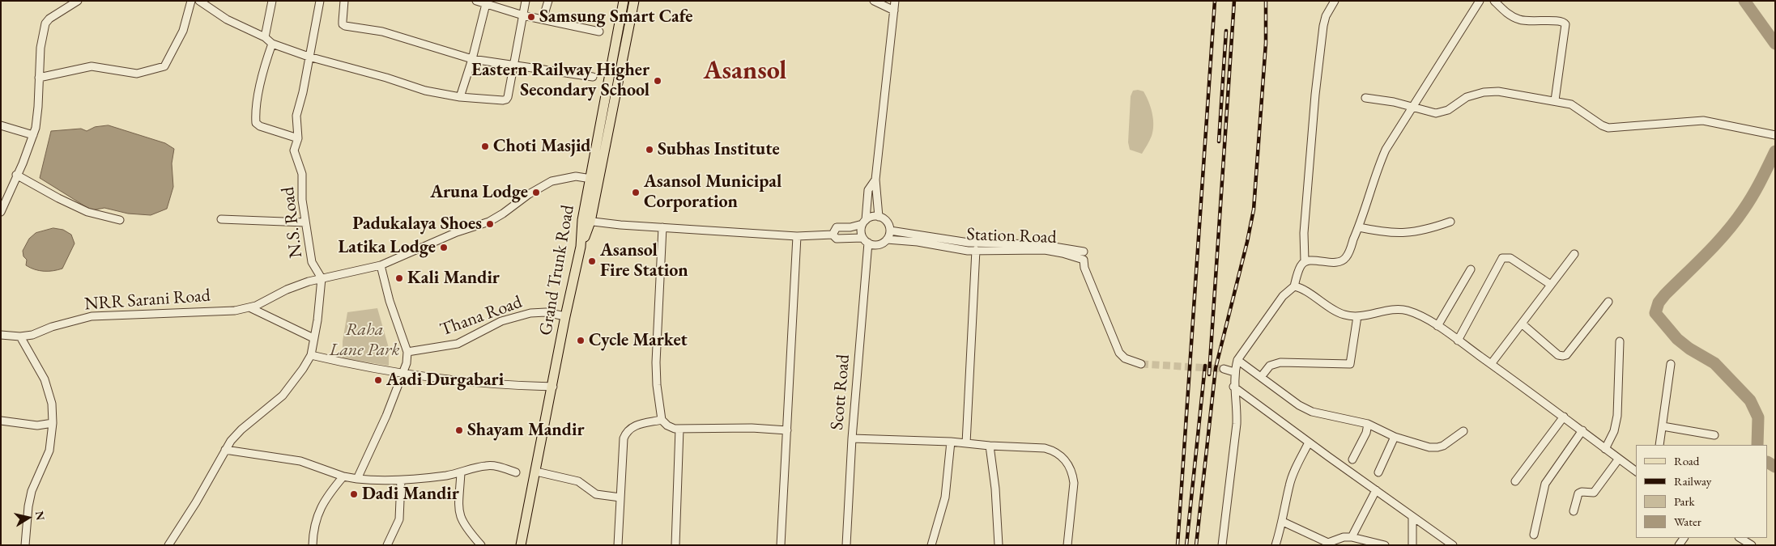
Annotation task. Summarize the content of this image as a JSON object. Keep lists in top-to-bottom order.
{
  "streets": {
    "main road": ["Grand Trunk Road"],
    "street": [
      "N.S. Road",
      "Station Road",
      "NRR Sarani Road",
      "Thana Road",
      "Scott Road"
    ]
  },
  "crossings": [
    ["N.S. Road", "NRR Sarani Road"],
    ["Station Road", "Scott Road"],
    ["Grand Trunk Road", "NRR Sarani Road"],
    ["Grand Trunk Road", "Thana Road"]
  ],
  "districts": ["Asansol"],
  "parks": ["Raha Lane Park"],
  "places": [
    "Samsung Smart Cafe",
    "Eastern Railway Higher Secondary School",
    "Choti Masjid",
    "Subhas Institute",
    "Aruna Lodge",
    "Asansol Municipal Corporation",
    "Padukalaya Shoes",
    "Latika Lodge",
    "Asansol Fire Station",
    "Kali Mandir",
    "Cycle Market",
    "Aadi Durgabari",
    "Shayam Mandir",
    "Dadi Mandir"
  ],
  "legend": [
    "Road",
    "Railway",
    "Park",
    "Water"
  ],
  "north": "right"
}
